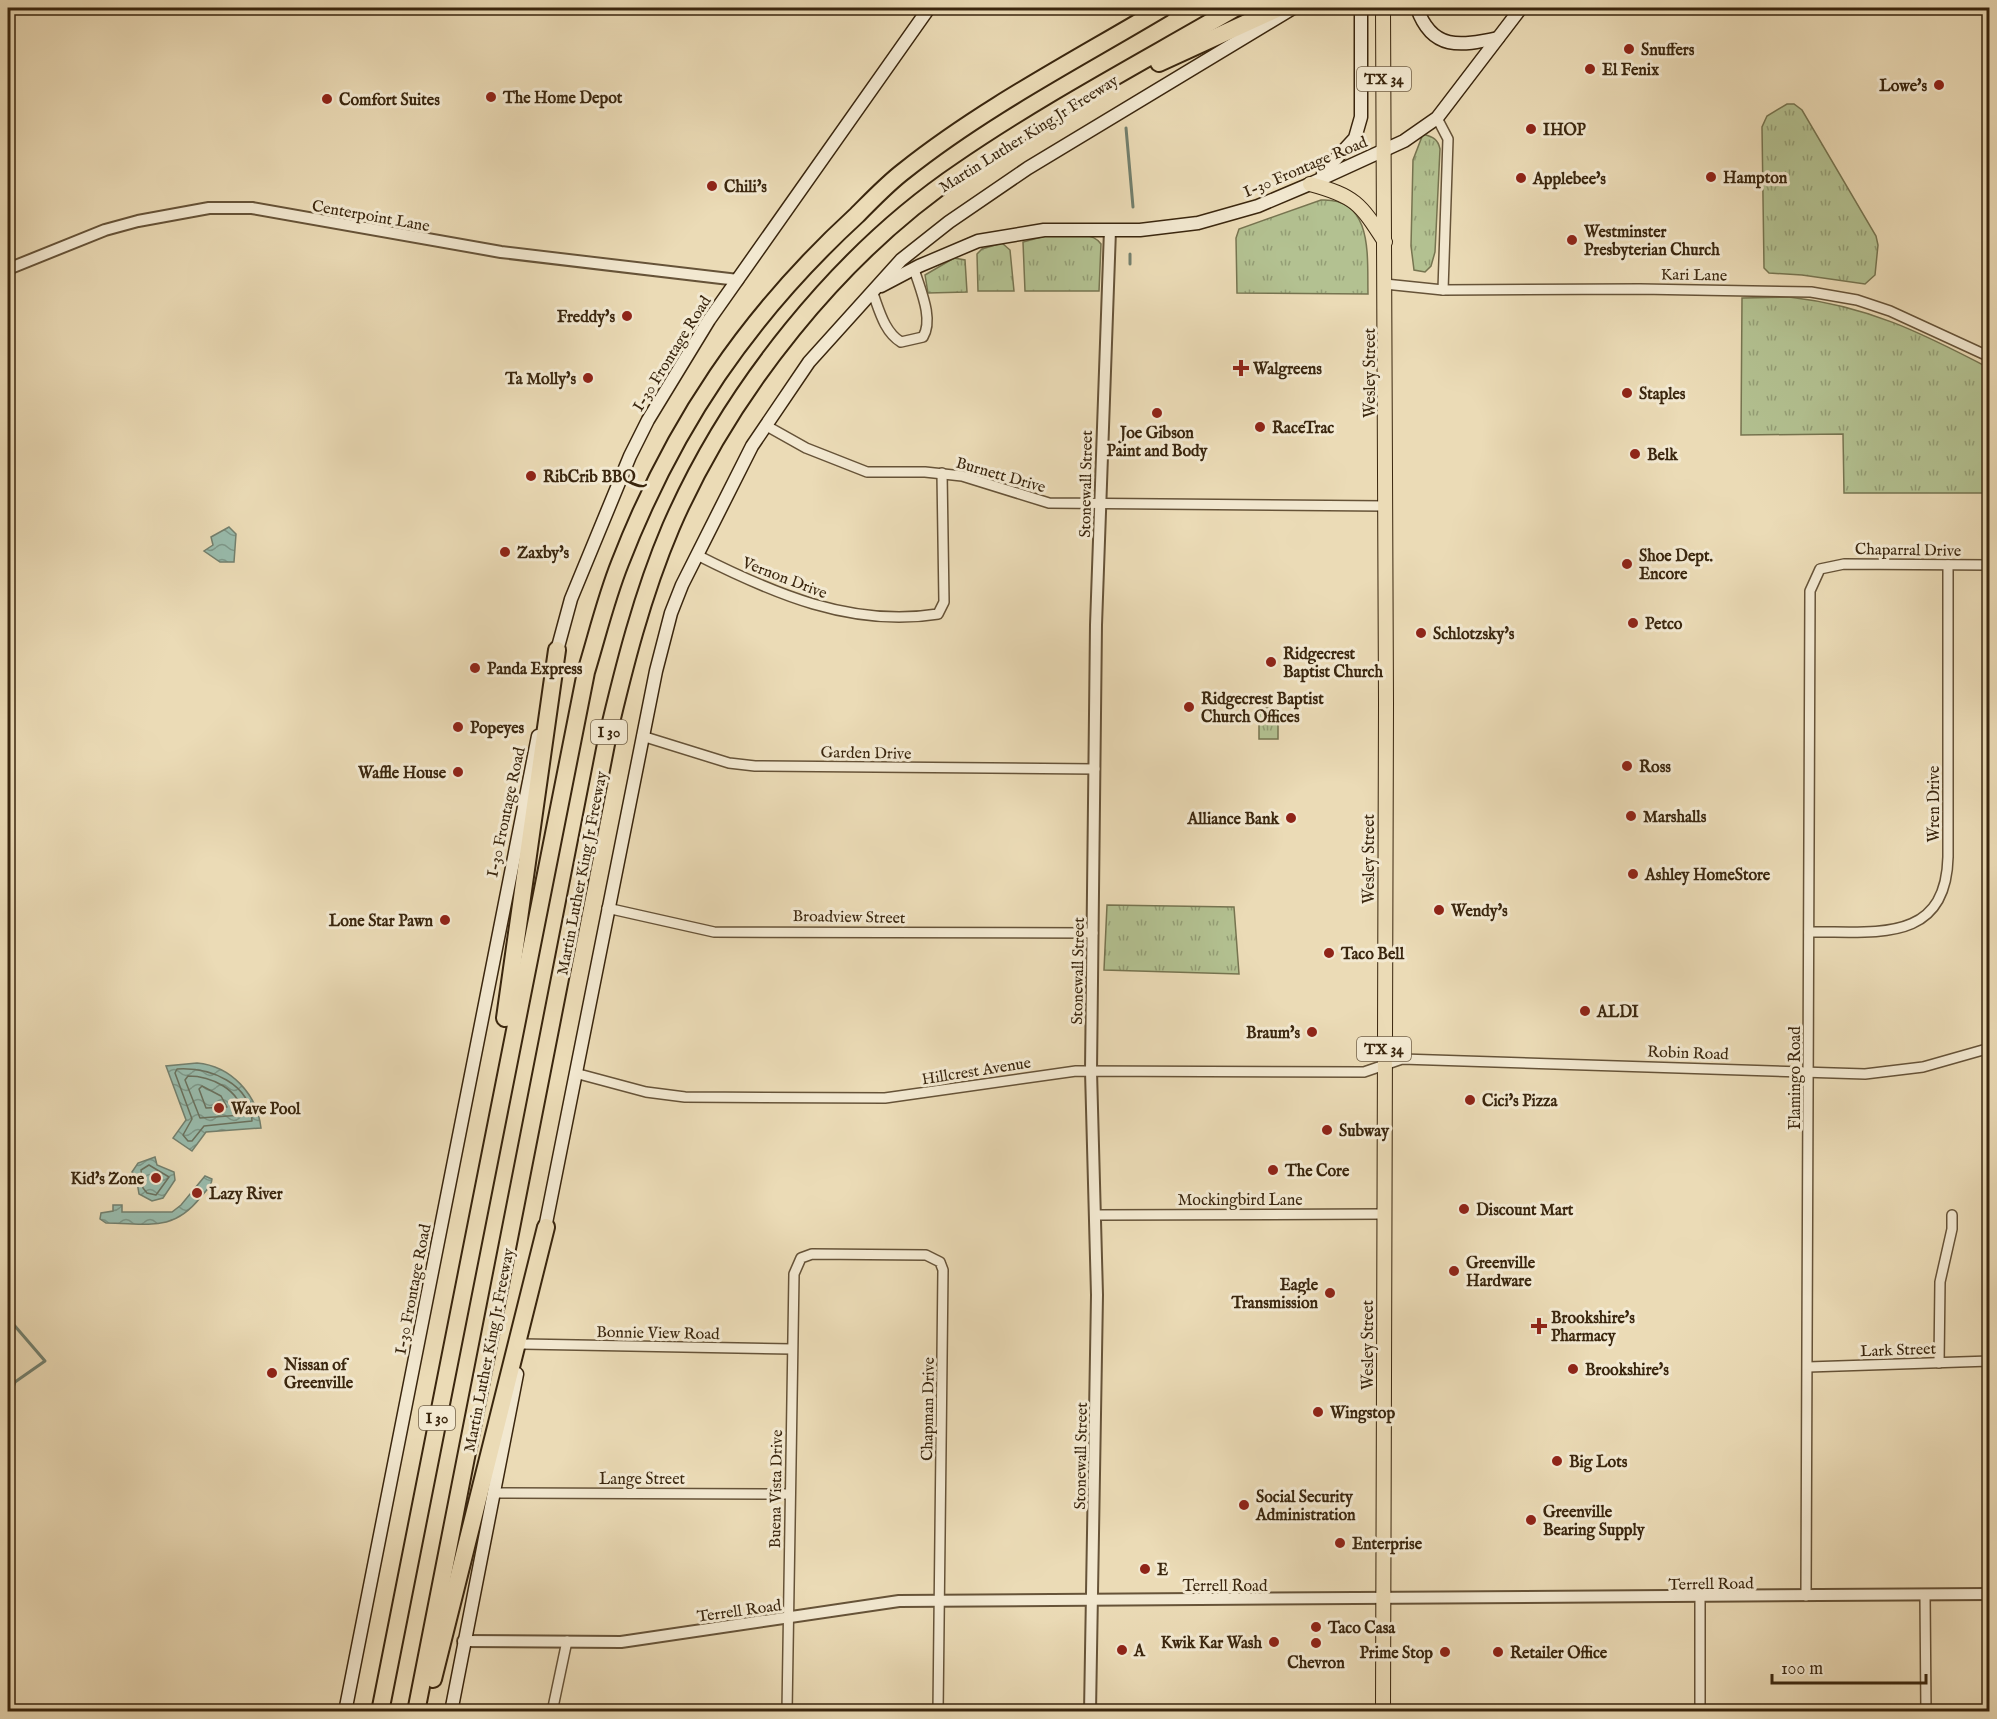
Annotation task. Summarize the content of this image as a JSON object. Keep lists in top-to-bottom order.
{
  "streets": {
    "highway": ["Martin Luther King Jr Freeway", "I 30"],
    "main road": ["TX 34", "I-30 Frontage Road", "Wesley Street"],
    "street": [
      "Centerpoint Lane",
      "Kari Lane",
      "Burnett Drive",
      "Stonewall Street",
      "Chaparral Drive",
      "Vernon Drive",
      "Garden Drive",
      "Wren Drive",
      "Broadview Street",
      "Robin Road",
      "Hillcrest Avenue",
      "Flamingo Road",
      "Mockingbird Lane",
      "Bonnie View Road",
      "Lark Street",
      "Chapman Drive",
      "Lange Street",
      "Buena Vista Drive",
      "Terrell Road"
    ]
  },
  "crossings": [
    ["I-30 Frontage Road", "Centerpoint Lane"],
    ["I-30 Frontage Road", "Wesley Street"],
    ["I-30 Frontage Road", "Burnett Drive"],
    ["I-30 Frontage Road", "Stonewall Street"],
    ["I-30 Frontage Road", "Vernon Drive"],
    ["I-30 Frontage Road", "Garden Drive"],
    ["I-30 Frontage Road", "Broadview Street"],
    ["I-30 Frontage Road", "Hillcrest Avenue"],
    ["I-30 Frontage Road", "Bonnie View Road"],
    ["I-30 Frontage Road", "Lange Street"],
    ["I-30 Frontage Road", "Terrell Road"],
    ["Kari Lane", "Wesley Street"],
    ["Wesley Street", "Burnett Drive"],
    ["Wesley Street", "Robin Road"],
    ["Wesley Street", "Hillcrest Avenue"],
    ["Wesley Street", "Mockingbird Lane"],
    ["Wesley Street", "Terrell Road"],
    ["Burnett Drive", "Stonewall Street"],
    ["Burnett Drive", "Vernon Drive"],
    ["Stonewall Street", "Garden Drive"],
    ["Stonewall Street", "Broadview Street"],
    ["Stonewall Street", "Hillcrest Avenue"],
    ["Stonewall Street", "Mockingbird Lane"],
    ["Stonewall Street", "Terrell Road"],
    ["Chaparral Drive", "Wren Drive"],
    ["Chaparral Drive", "Flamingo Road"],
    ["Wren Drive", "Flamingo Road"],
    ["Robin Road", "Hillcrest Avenue"],
    ["Robin Road", "Flamingo Road"],
    ["Flamingo Road", "Lark Street"],
    ["Flamingo Road", "Terrell Road"],
    ["Bonnie View Road", "Buena Vista Drive"],
    ["Chapman Drive", "Buena Vista Drive"],
    ["Chapman Drive", "Terrell Road"],
    ["Lange Street", "Buena Vista Drive"],
    ["Buena Vista Drive", "Terrell Road"]
  ],
  "places": {
    "other": [
      "Snuffers",
      "El Fenix",
      "Lowe's",
      "The Home Depot",
      "Comfort Suites",
      "IHOP",
      "Hampton",
      "Applebee's",
      "Chili's",
      "Westminster Presbyterian Church",
      "Freddy's",
      "Ta Molly's",
      "Staples",
      "Joe Gibson Paint and Body",
      "RaceTrac",
      "Belk",
      "RibCrib BBQ",
      "Zaxby's",
      "Shoe Dept. Encore",
      "Petco",
      "Schlotzsky's",
      "Ridgecrest Baptist Church",
      "Panda Express",
      "Ridgecrest Baptist Church Offices",
      "Popeyes",
      "Ross",
      "Waffle House",
      "Marshalls",
      "Alliance Bank",
      "Ashley HomeStore",
      "Wendy's",
      "Lone Star Pawn",
      "Taco Bell",
      "ALDI",
      "Braum's",
      "Cici's Pizza",
      "Wave Pool",
      "Subway",
      "The Core",
      "Kid's Zone",
      "Lazy River",
      "Discount Mart",
      "Greenville Hardware",
      "Eagle Transmission",
      "Brookshire's",
      "Nissan of Greenville",
      "Wingstop",
      "Big Lots",
      "Social Security Administration",
      "Greenville Bearing Supply",
      "Enterprise",
      "E",
      "Taco Casa",
      "Kwik Kar Wash",
      "Chevron",
      "A",
      "Prime Stop",
      "Retailer Office"
    ],
    "health": ["Walgreens", "Brookshire's Pharmacy"]
  },
  "scale_bar": "100 m"
}
